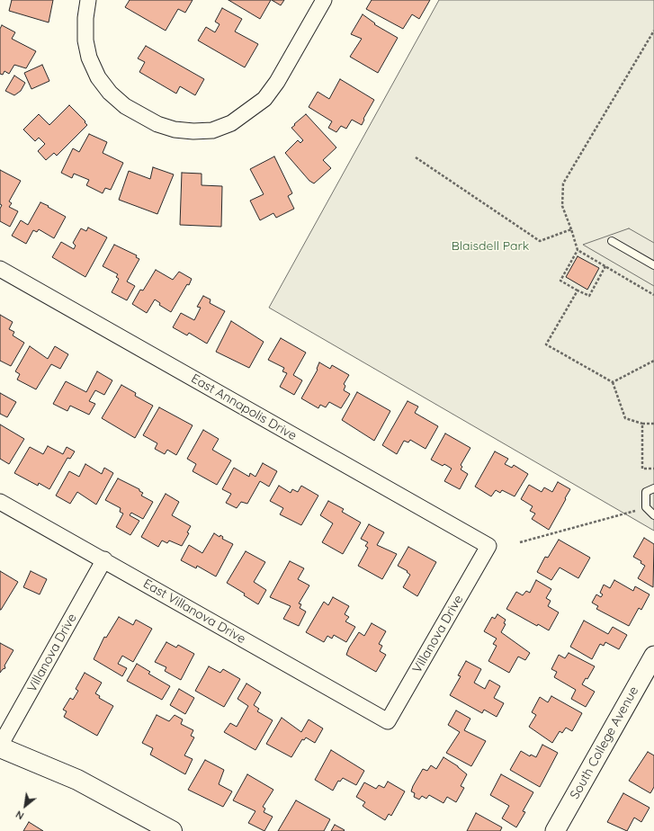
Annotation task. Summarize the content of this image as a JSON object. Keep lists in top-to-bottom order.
{
  "streets": {
    "street": [
      "East Annapolis Drive",
      "East Villanova Drive",
      "Villanova Drive",
      "South College Avenue"
    ]
  },
  "crossings": [
    ["East Annapolis Drive", "Villanova Drive"],
    ["East Villanova Drive", "Villanova Drive"]
  ],
  "parks": ["Blaisdell Park"],
  "north": "bottom left"
}
